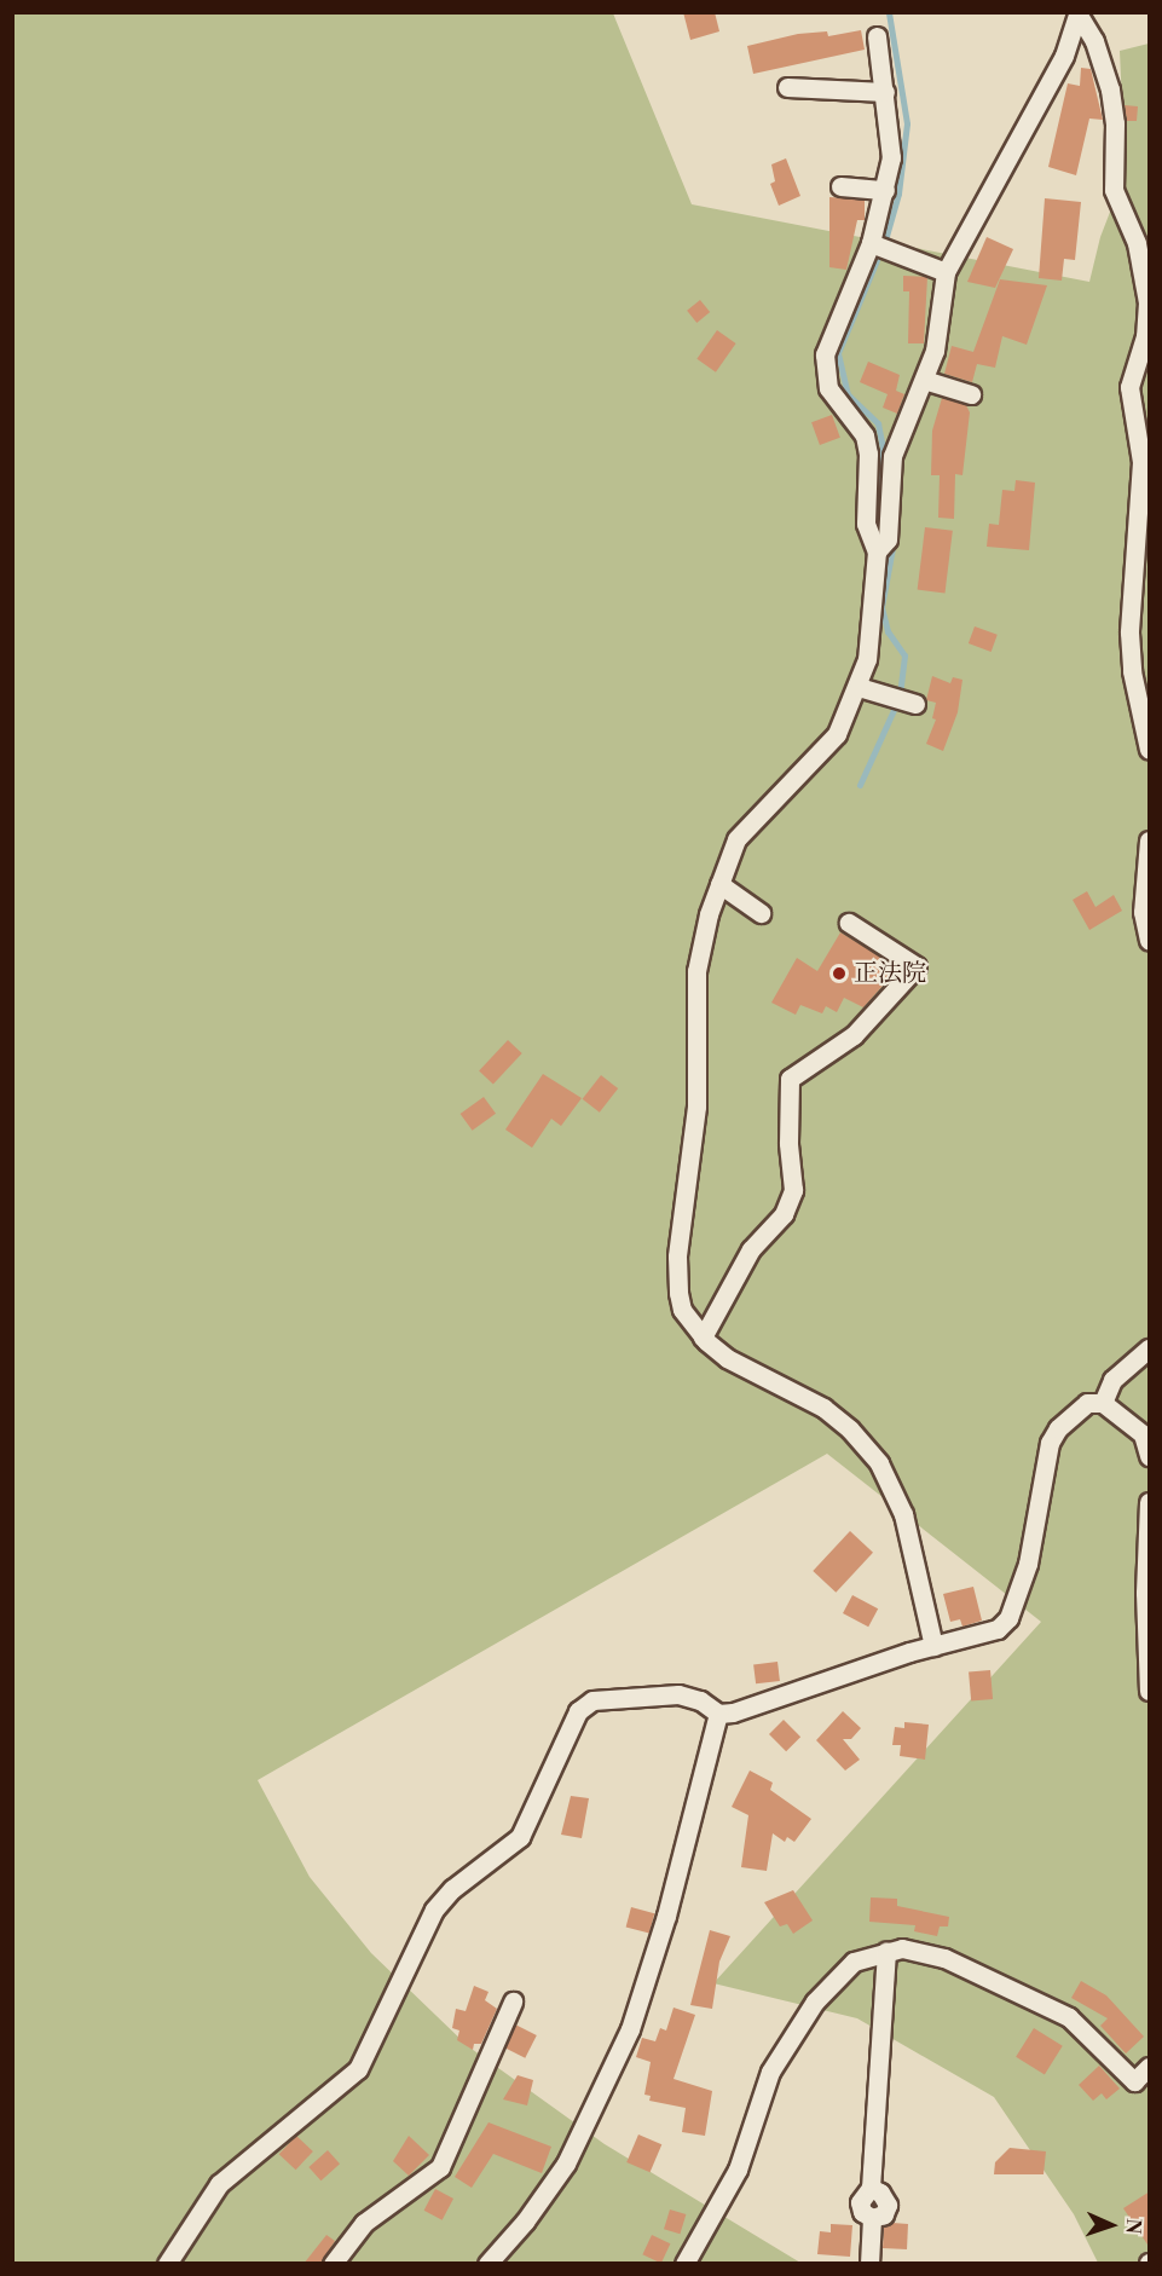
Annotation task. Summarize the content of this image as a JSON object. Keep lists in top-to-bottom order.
{
  "places": ["正法院"],
  "north": "right"
}
